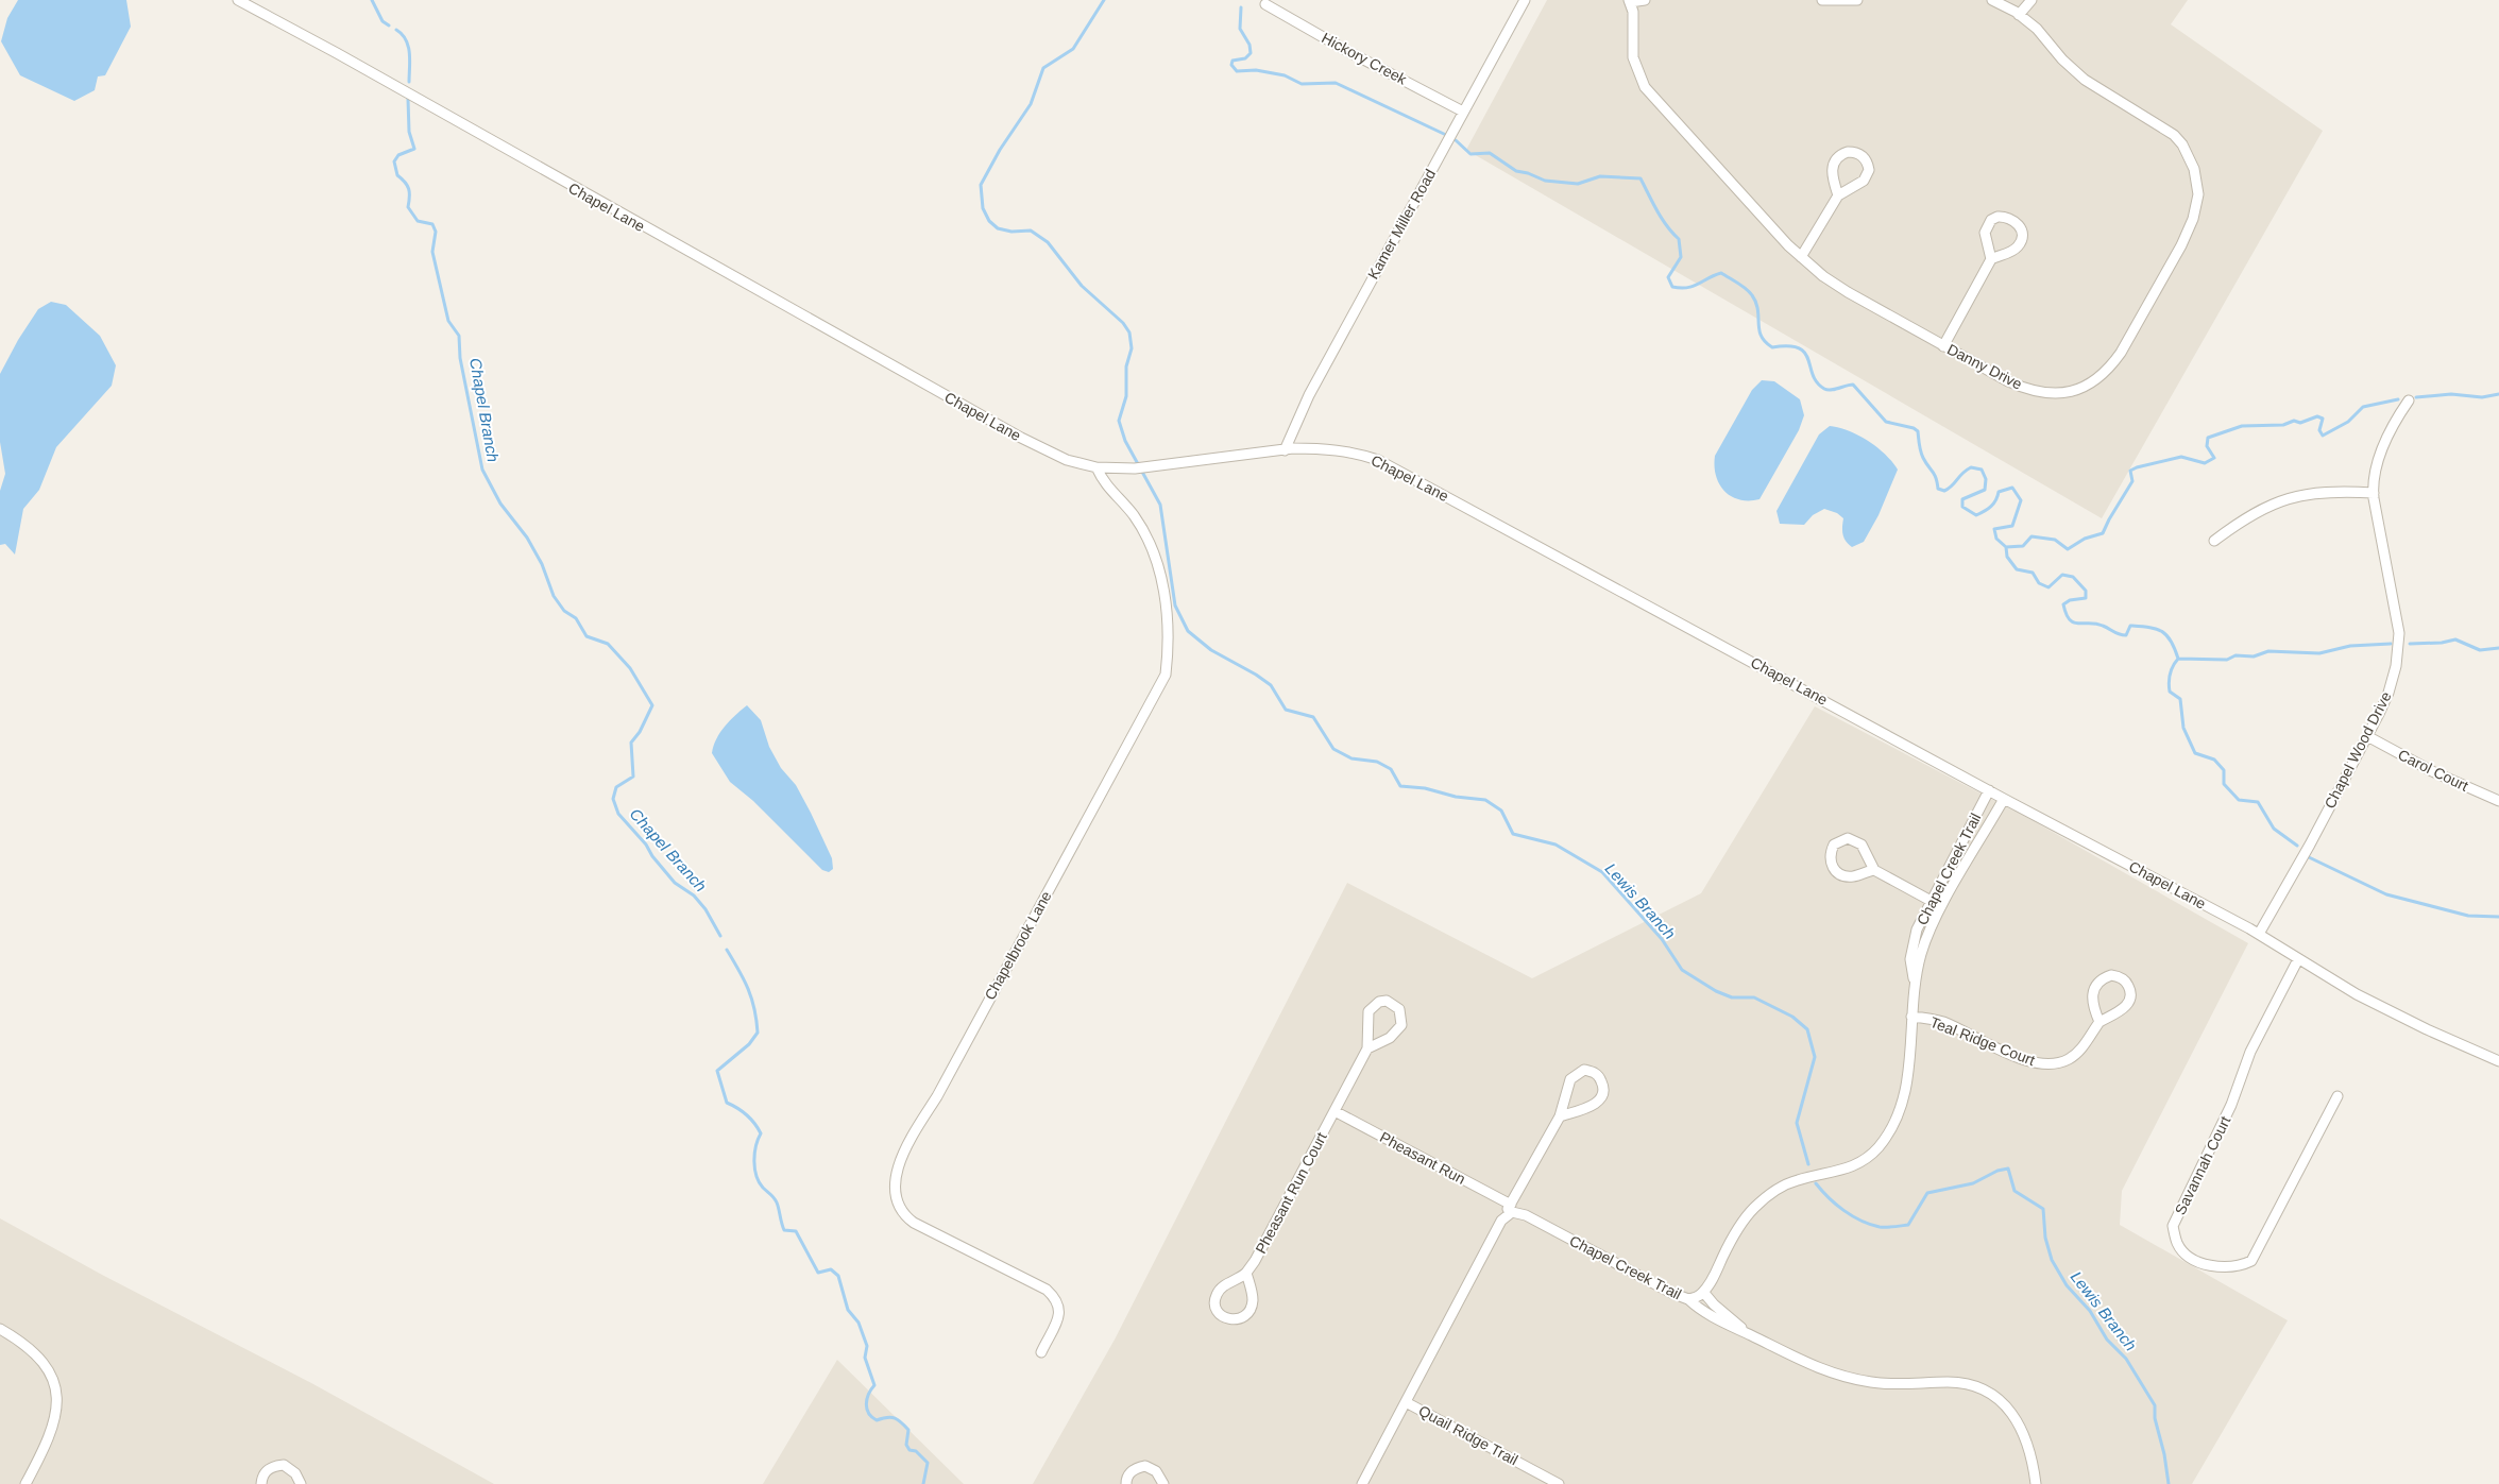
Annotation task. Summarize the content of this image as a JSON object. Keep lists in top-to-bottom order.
{
  "streets": {
    "street": [
      "Hickory Creek",
      "Chapel Lane",
      "Kamer Miller Road",
      "Danny Drive",
      "Chapel Wood Drive",
      "Carol Court",
      "Chapel Creek Trail",
      "Chapelbrook Lane",
      "Teal Ridge Court",
      "Pheasant Run",
      "Savannah Court",
      "Pheasant Run Court",
      "Quail Ridge Trail"
    ]
  },
  "crossings": [
    ["Hickory Creek", "Kamer Miller Road"],
    ["Chapel Lane", "Kamer Miller Road"],
    ["Chapel Lane", "Chapel Wood Drive"],
    ["Chapel Lane", "Chapel Creek Trail"],
    ["Chapel Lane", "Chapelbrook Lane"],
    ["Chapel Lane", "Savannah Court"],
    ["Chapel Wood Drive", "Carol Court"],
    ["Chapel Creek Trail", "Teal Ridge Court"],
    ["Pheasant Run", "Pheasant Run Court"]
  ],
  "water": ["Chapel Branch", "Lewis Branch"]
}
